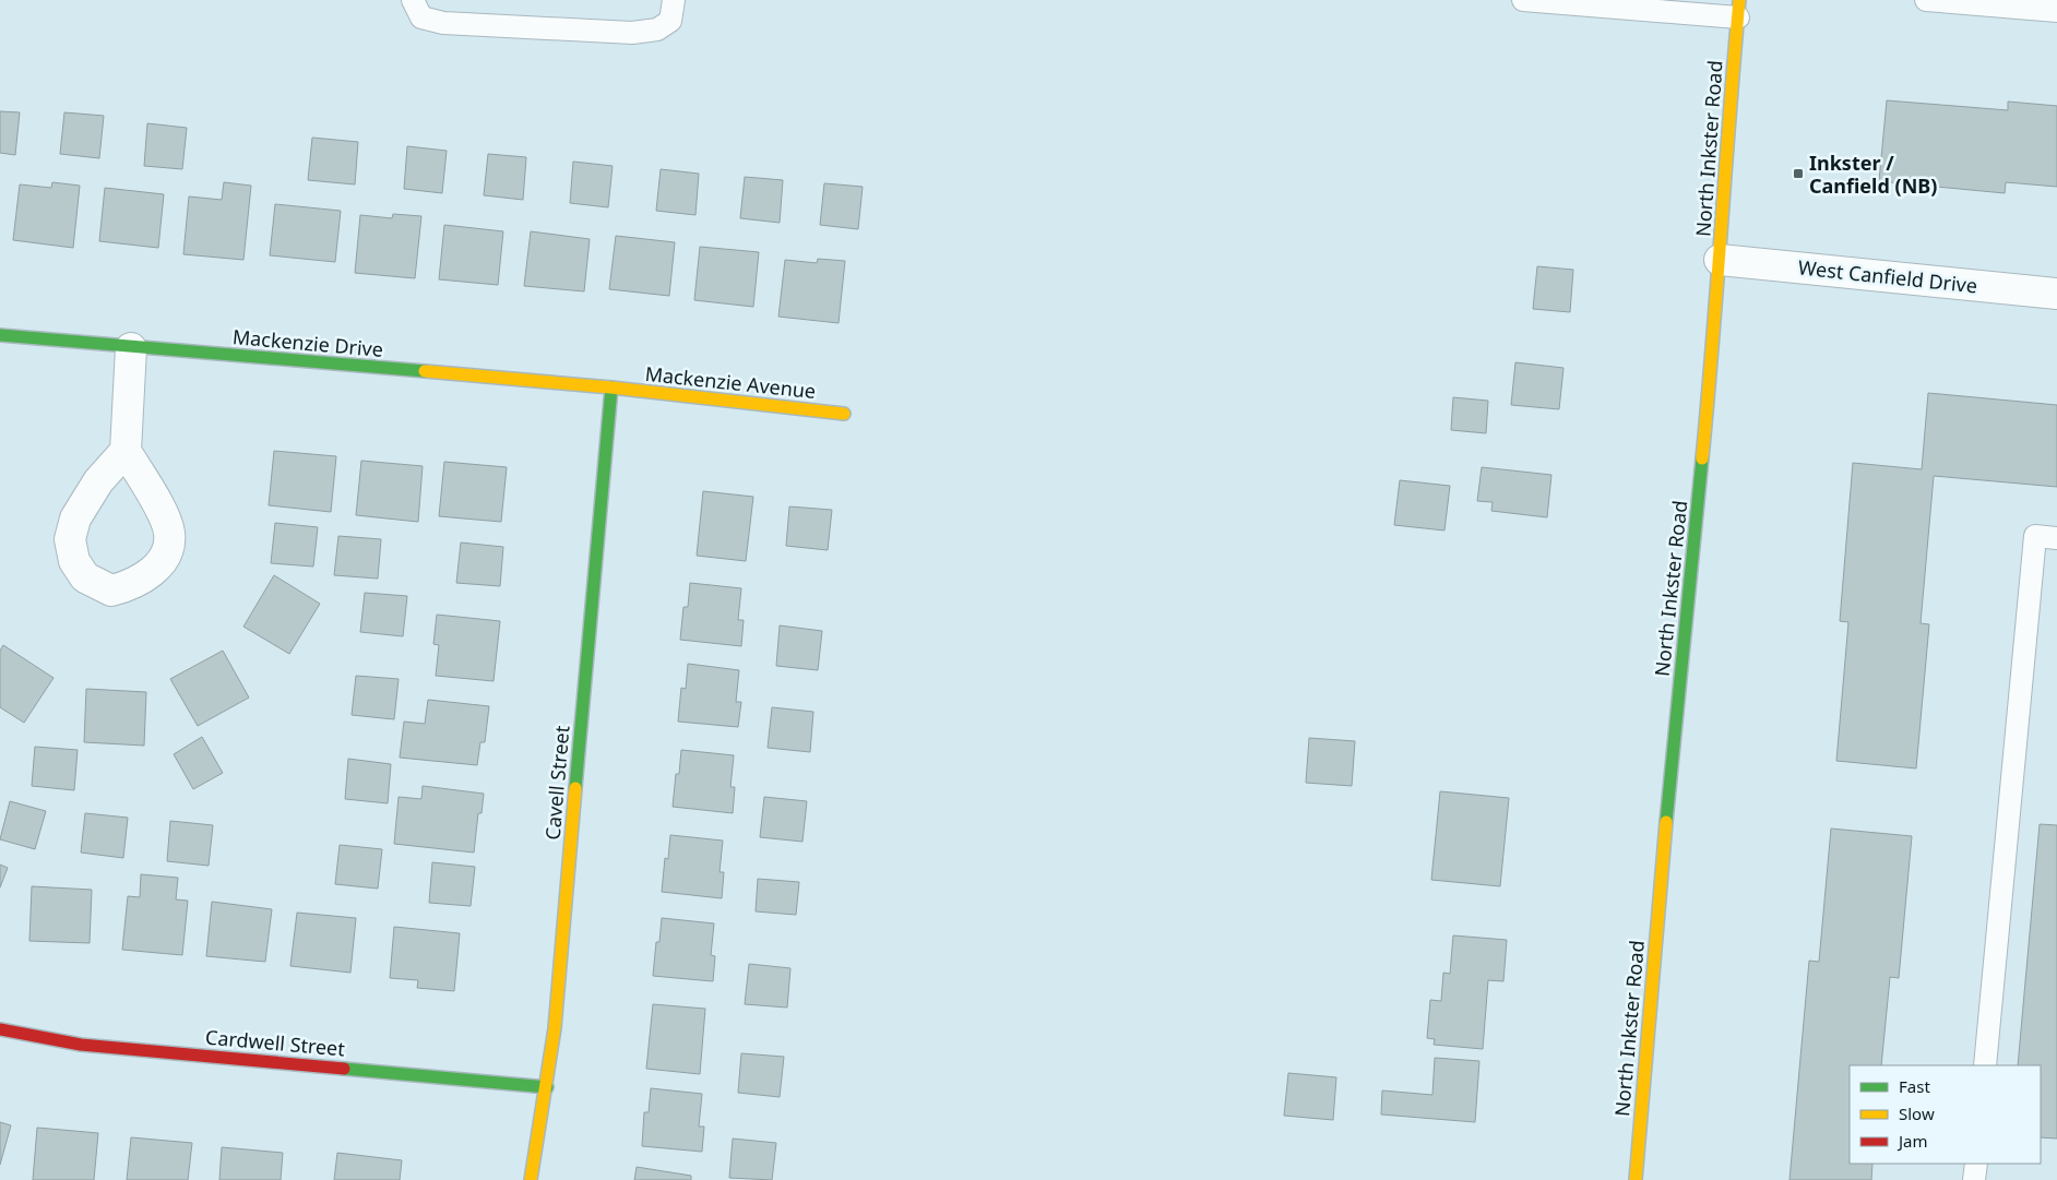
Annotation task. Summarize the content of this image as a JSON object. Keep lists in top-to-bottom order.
{
  "streets": {
    "street": [
      "North Inkster Road",
      "West Canfield Drive",
      "Mackenzie Drive",
      "Mackenzie Avenue",
      "Cavell Street",
      "Cardwell Street"
    ]
  },
  "crossings": [
    ["North Inkster Road", "West Canfield Drive"],
    ["Mackenzie Drive", "Mackenzie Avenue"],
    ["Mackenzie Drive", "Cavell Street"],
    ["Mackenzie Avenue", "Cavell Street"],
    ["Cavell Street", "Cardwell Street"]
  ],
  "places": {
    "transit": ["Inkster / Canfield (NB)"]
  },
  "legend": ["Fast", "Slow", "Jam"]
}
